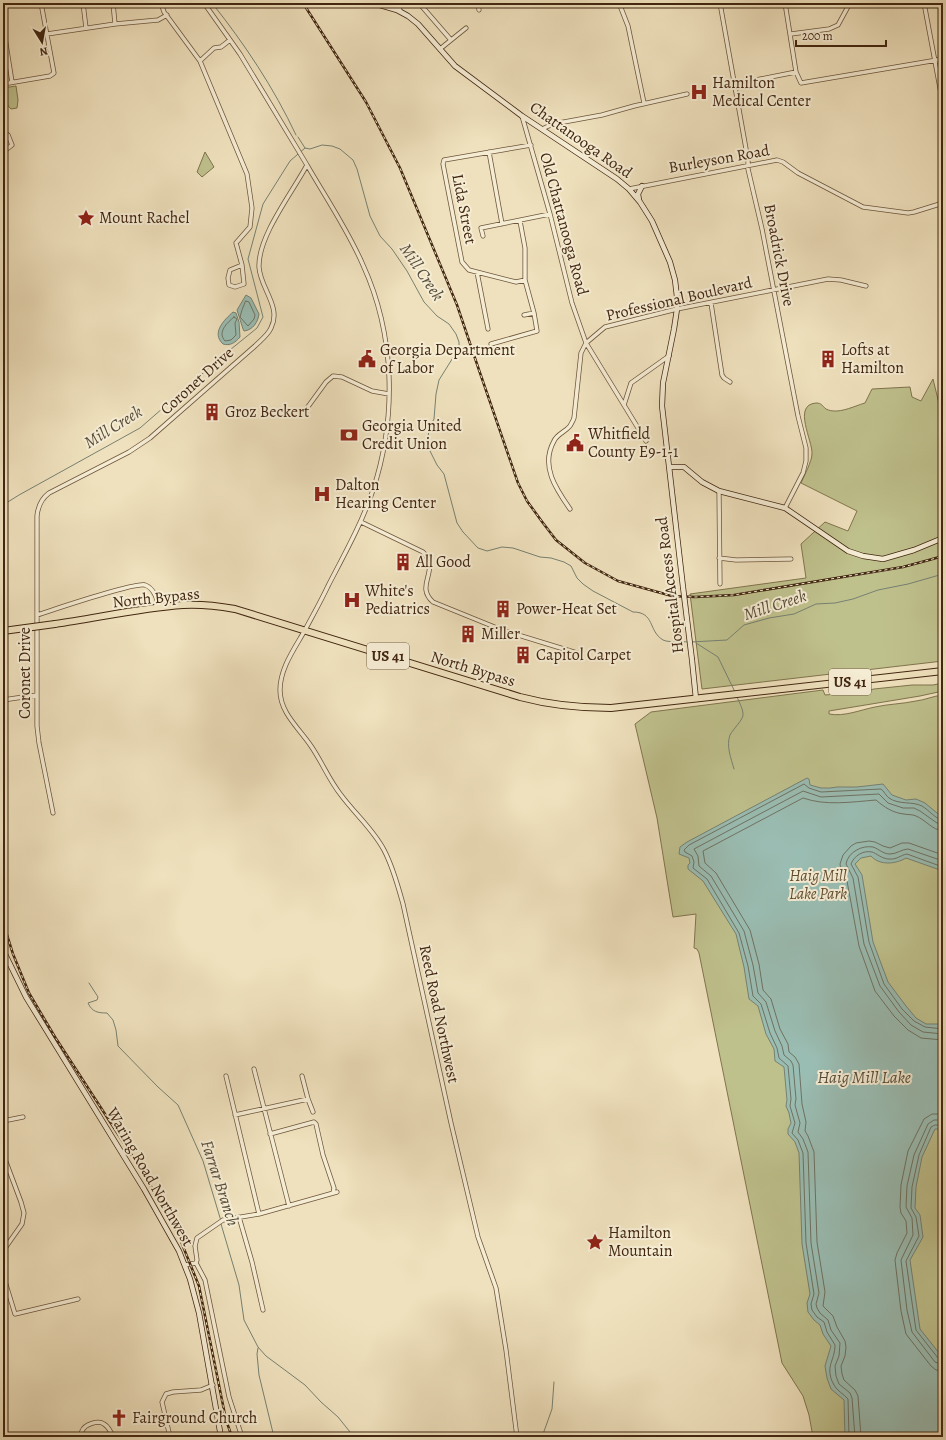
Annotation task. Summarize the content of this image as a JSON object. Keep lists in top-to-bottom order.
{
  "streets": {
    "highway": ["North Bypass", "US 41"],
    "main road": ["Chattanooga Road", "Hospital Access Road", "Waring Road Northwest"],
    "street": [
      "Burleyson Road",
      "Lida Street",
      "Old Chattanooga Road",
      "Broadrick Drive",
      "Professional Boulevard",
      "Coronet Drive",
      "Reed Road Northwest"
    ]
  },
  "crossings": [
    ["Chattanooga Road", "Burleyson Road"],
    ["Chattanooga Road", "Old Chattanooga Road"],
    ["Chattanooga Road", "Professional Boulevard"],
    ["Chattanooga Road", "Hospital Access Road"],
    ["Burleyson Road", "Broadrick Drive"],
    ["Old Chattanooga Road", "Professional Boulevard"],
    ["Broadrick Drive", "Professional Boulevard"],
    ["Coronet Drive", "Reed Road Northwest"],
    ["Hospital Access Road", "North Bypass"],
    ["North Bypass", "Reed Road Northwest"]
  ],
  "water": ["Mill Creek", "Haig Mill Lake", "Farrar Branch"],
  "parks": ["Haig Mill Lake Park"],
  "places": {
    "hospital": ["Hamilton Medical Center", "Dalton Hearing Center", "White's Pediatrics"],
    "place": ["Mount Rachel", "Hamilton Mountain"],
    "public building": ["Georgia Department of Labor", "Whitfield County E9-1-1"],
    "building": [
      "Lofts at Hamilton",
      "Groz Beckert",
      "All Good",
      "Power-Heat Set",
      "Miller",
      "Capitol Carpet"
    ],
    "bank": ["Georgia United Credit Union"],
    "church": ["Fairground Church"]
  },
  "scale_bar": "200 m",
  "north": "bottom"
}
